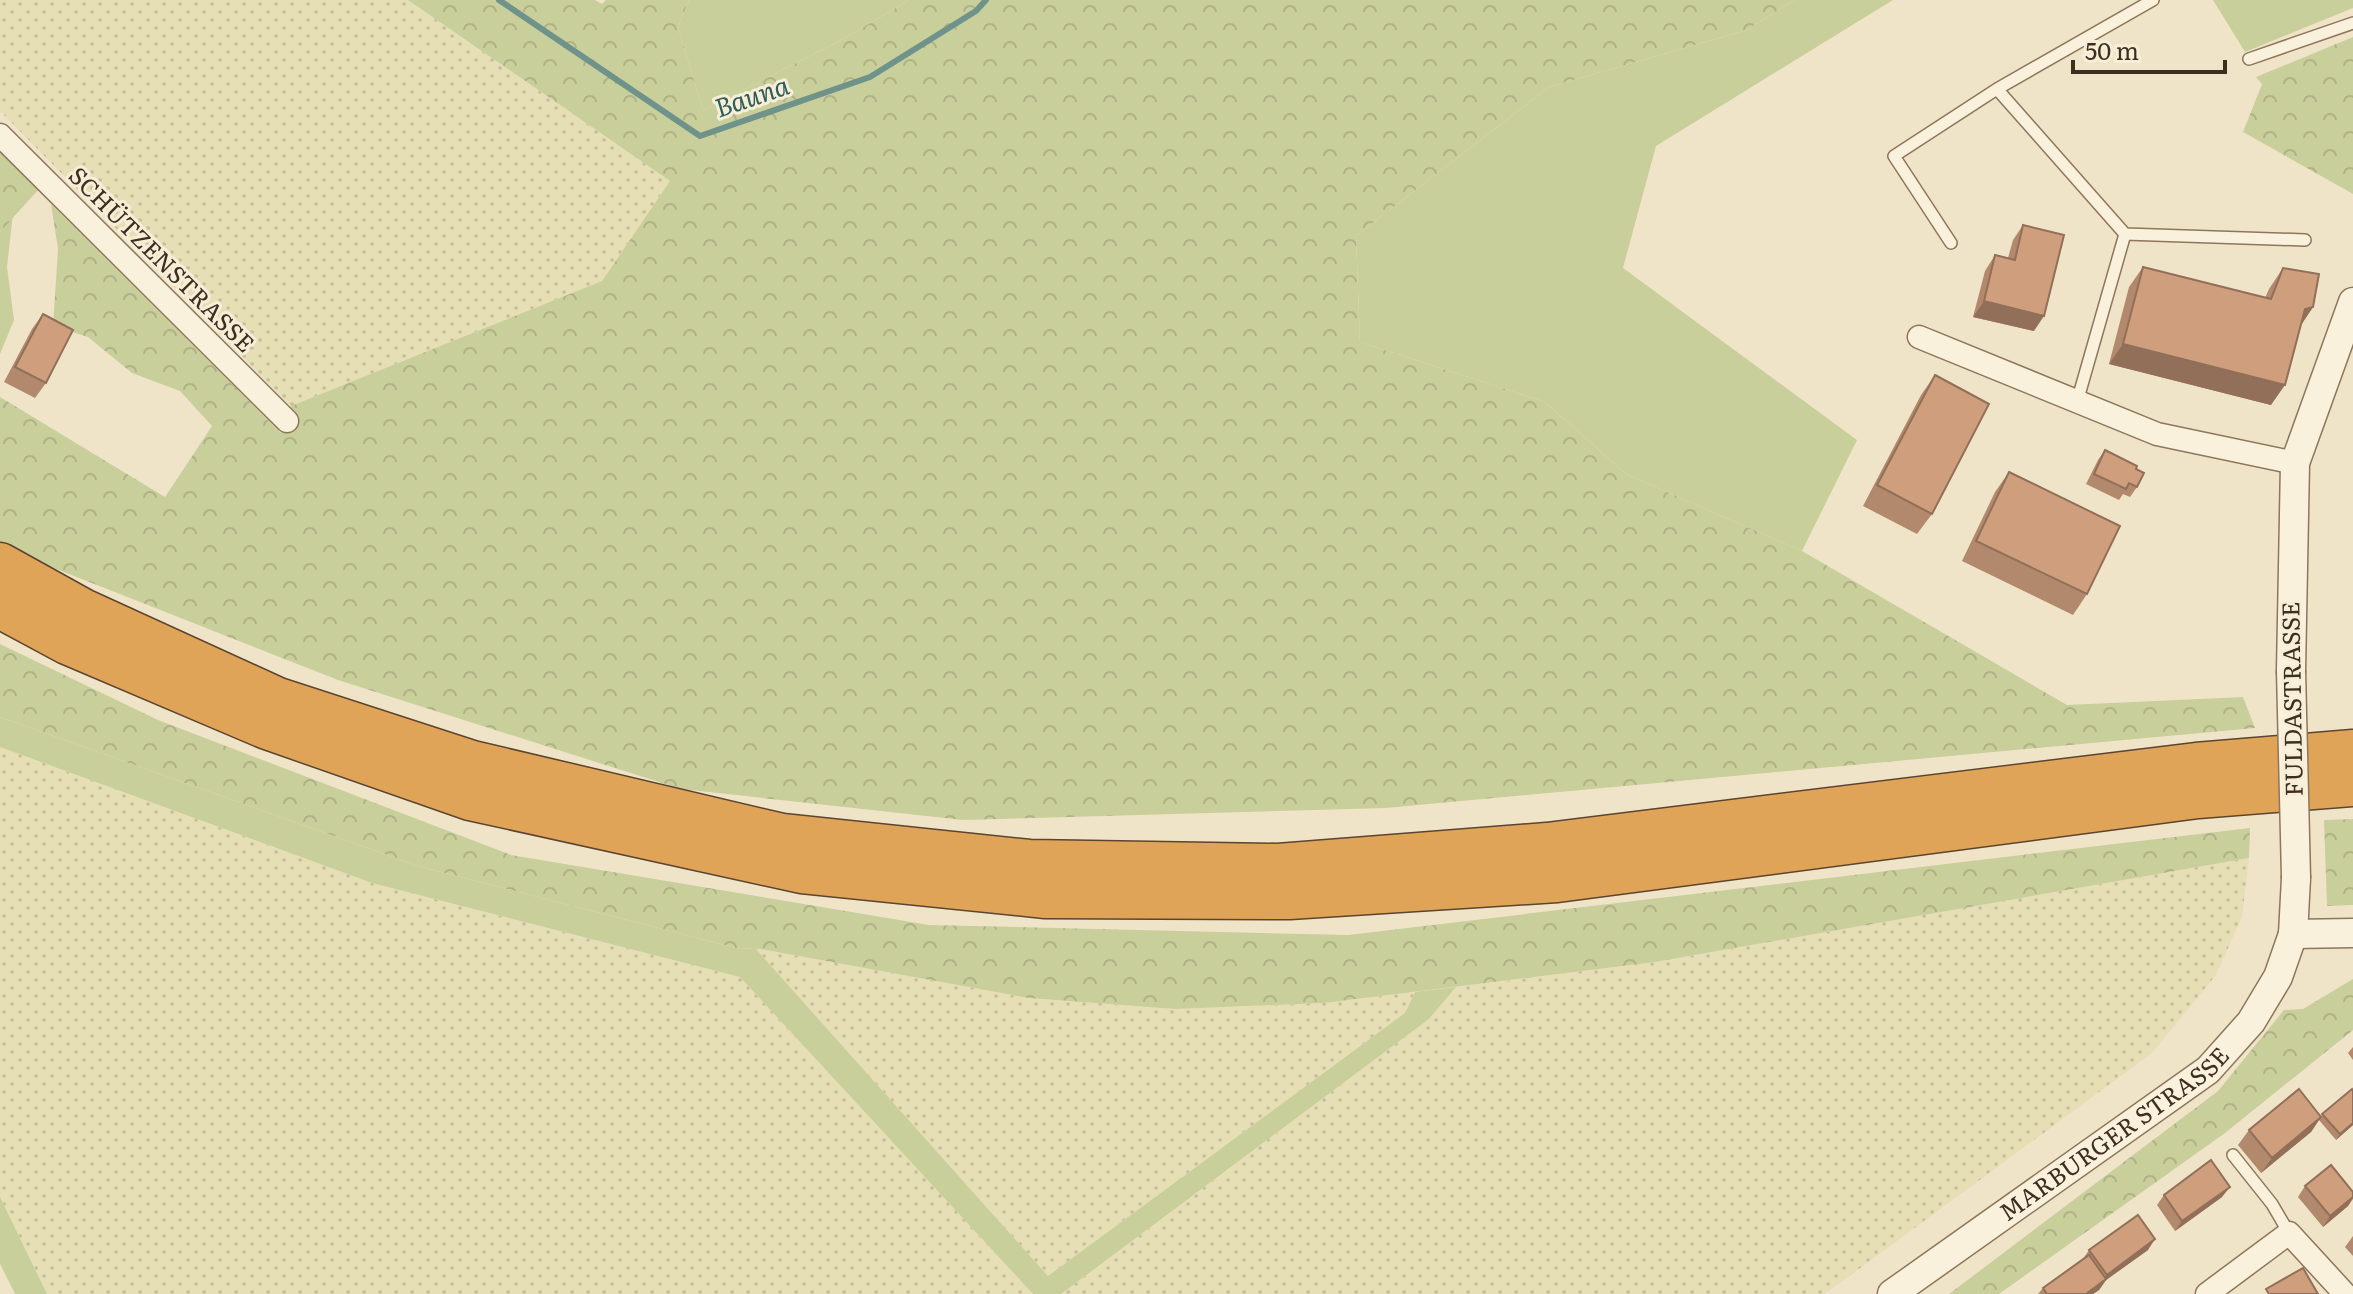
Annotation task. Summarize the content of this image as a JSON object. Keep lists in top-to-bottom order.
{
  "streets": {
    "street": ["SCHÜTZENSTRASSE", "FULDASTRASSE", "MARBURGER STRASSE"]
  },
  "crossings": [
    ["FULDASTRASSE", "MARBURGER STRASSE"]
  ],
  "water": ["Bauna"],
  "scale_bar": "50 m"
}
